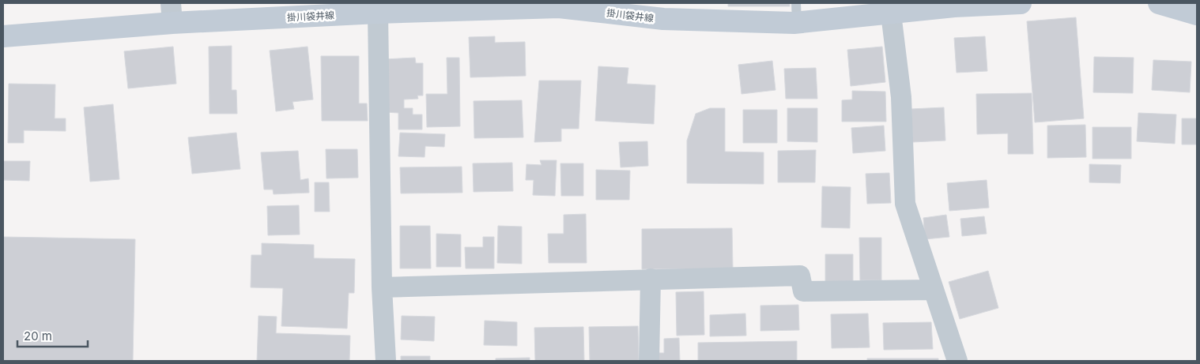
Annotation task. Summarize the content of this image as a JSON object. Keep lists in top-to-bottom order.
{
  "streets": {
    "main road": ["掛川袋井線"]
  },
  "scale_bar": "20 m"
}
